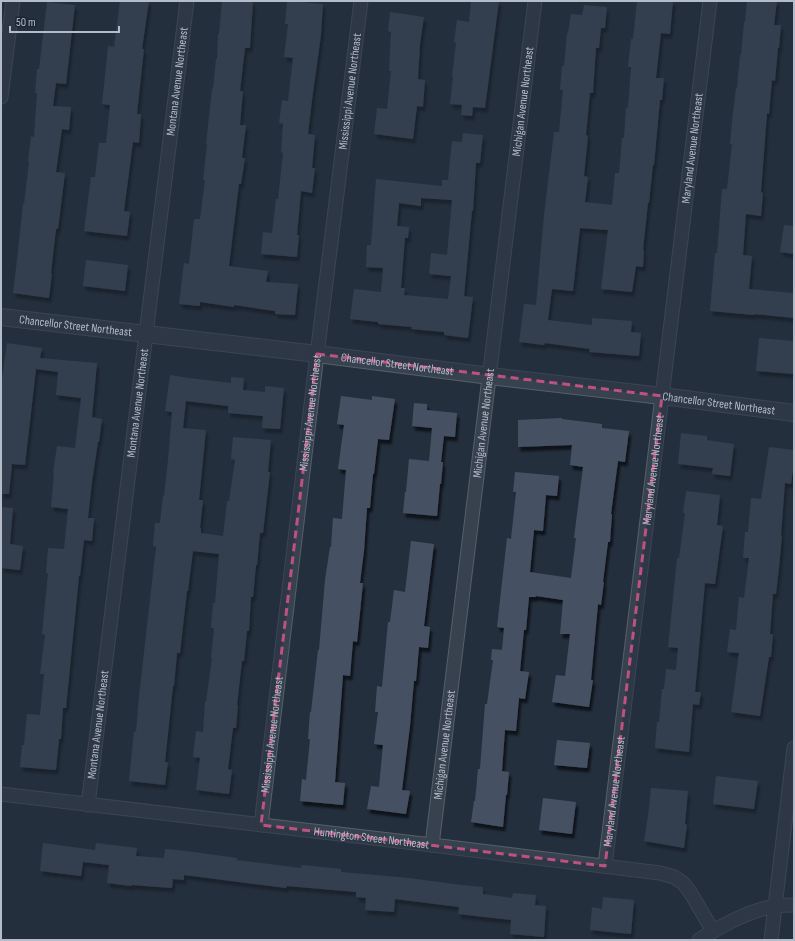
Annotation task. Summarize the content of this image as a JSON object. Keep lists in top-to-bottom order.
{
  "streets": {
    "street": [
      "Montana Avenue Northeast",
      "Mississippi Avenue Northeast",
      "Michigan Avenue Northeast",
      "Maryland Avenue Northeast",
      "Chancellor Street Northeast",
      "Huntington Street Northeast"
    ]
  },
  "crossings": [
    ["Montana Avenue Northeast", "Chancellor Street Northeast"],
    ["Montana Avenue Northeast", "Huntington Street Northeast"],
    ["Mississippi Avenue Northeast", "Chancellor Street Northeast"],
    ["Mississippi Avenue Northeast", "Huntington Street Northeast"],
    ["Michigan Avenue Northeast", "Chancellor Street Northeast"],
    ["Michigan Avenue Northeast", "Huntington Street Northeast"],
    ["Maryland Avenue Northeast", "Chancellor Street Northeast"],
    ["Maryland Avenue Northeast", "Huntington Street Northeast"]
  ],
  "scale_bar": "50 m"
}
